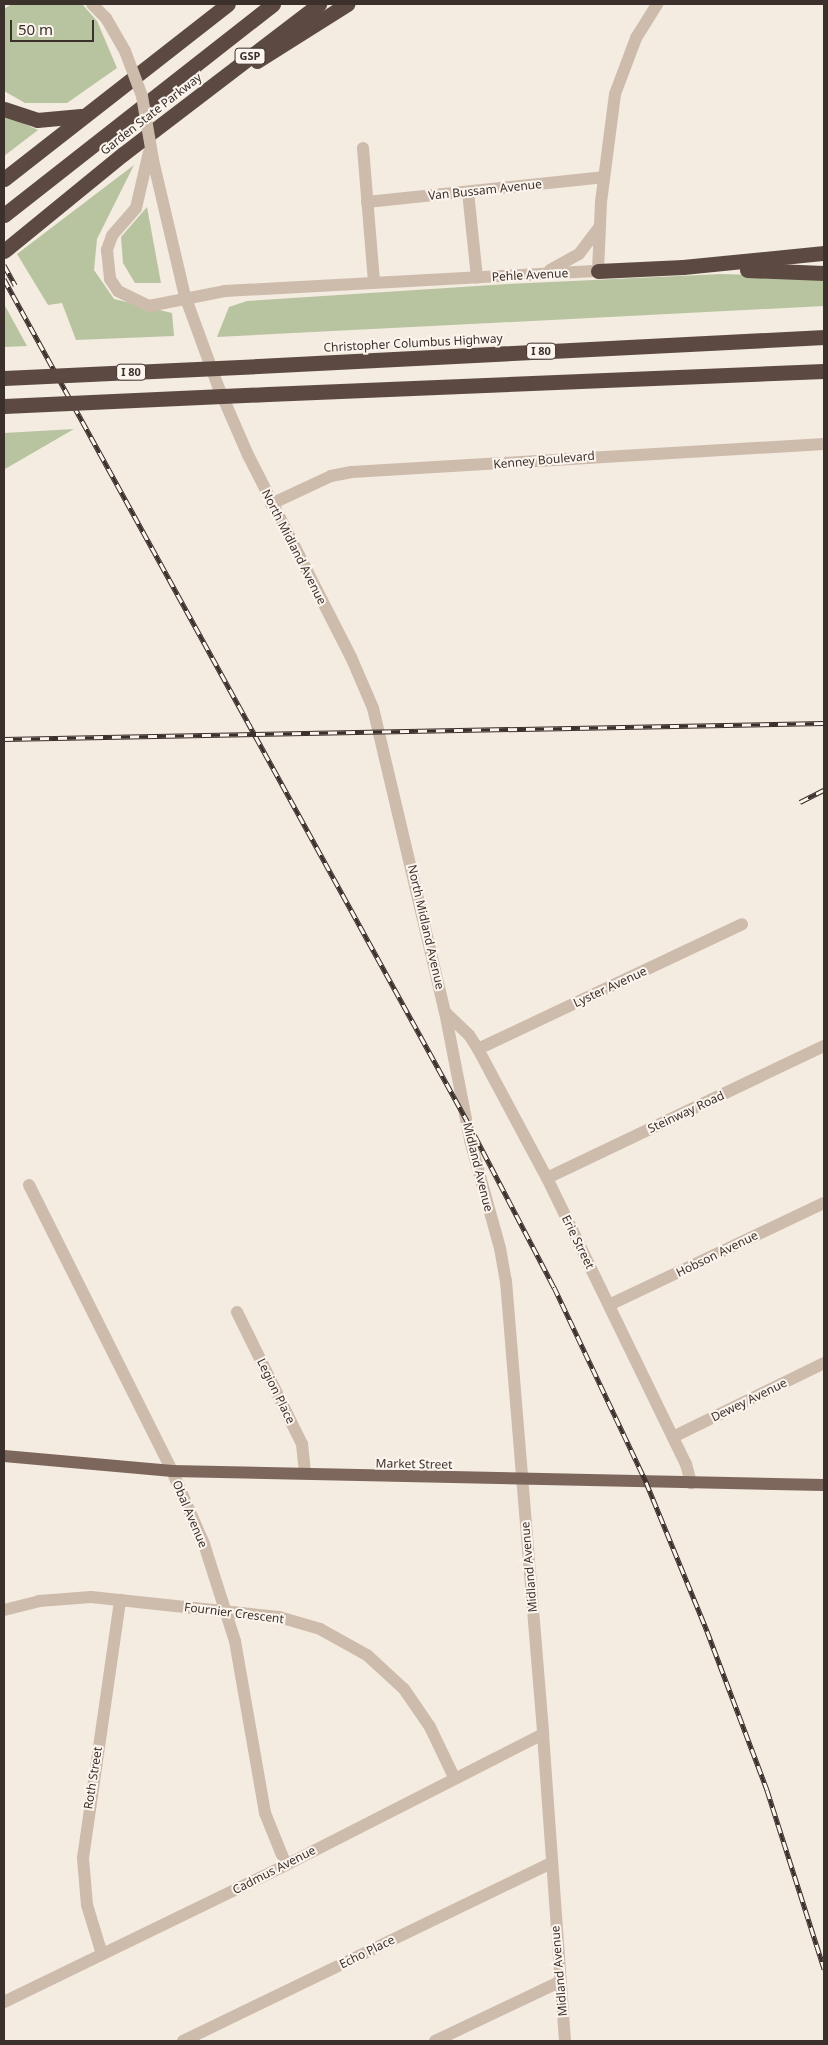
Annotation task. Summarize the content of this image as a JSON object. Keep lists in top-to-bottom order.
{
  "streets": {
    "highway": [
      "GSP",
      "Garden State Parkway",
      "Christopher Columbus Highway",
      "I 80"
    ],
    "main road": ["Market Street"],
    "street": [
      "Van Bussam Avenue",
      "Pehle Avenue",
      "Kenney Boulevard",
      "North Midland Avenue",
      "Lyster Avenue",
      "Steinway Road",
      "Midland Avenue",
      "Erie Street",
      "Hobson Avenue",
      "Legion Place",
      "Dewey Avenue",
      "Obal Avenue",
      "Fournier Crescent",
      "Roth Street",
      "Cadmus Avenue",
      "Echo Place"
    ]
  },
  "crossings": [
    ["Pehle Avenue", "North Midland Avenue"],
    ["Kenney Boulevard", "North Midland Avenue"],
    ["North Midland Avenue", "Midland Avenue"],
    ["North Midland Avenue", "Erie Street"],
    ["Lyster Avenue", "Erie Street"],
    ["Steinway Road", "Erie Street"],
    ["Midland Avenue", "Market Street"],
    ["Midland Avenue", "Cadmus Avenue"],
    ["Midland Avenue", "Echo Place"],
    ["Erie Street", "Hobson Avenue"],
    ["Erie Street", "Dewey Avenue"],
    ["Erie Street", "Market Street"],
    ["Legion Place", "Market Street"],
    ["Market Street", "Obal Avenue"],
    ["Obal Avenue", "Fournier Crescent"],
    ["Obal Avenue", "Cadmus Avenue"],
    ["Fournier Crescent", "Roth Street"],
    ["Fournier Crescent", "Cadmus Avenue"],
    ["Roth Street", "Cadmus Avenue"]
  ],
  "scale_bar": "50 m"
}
